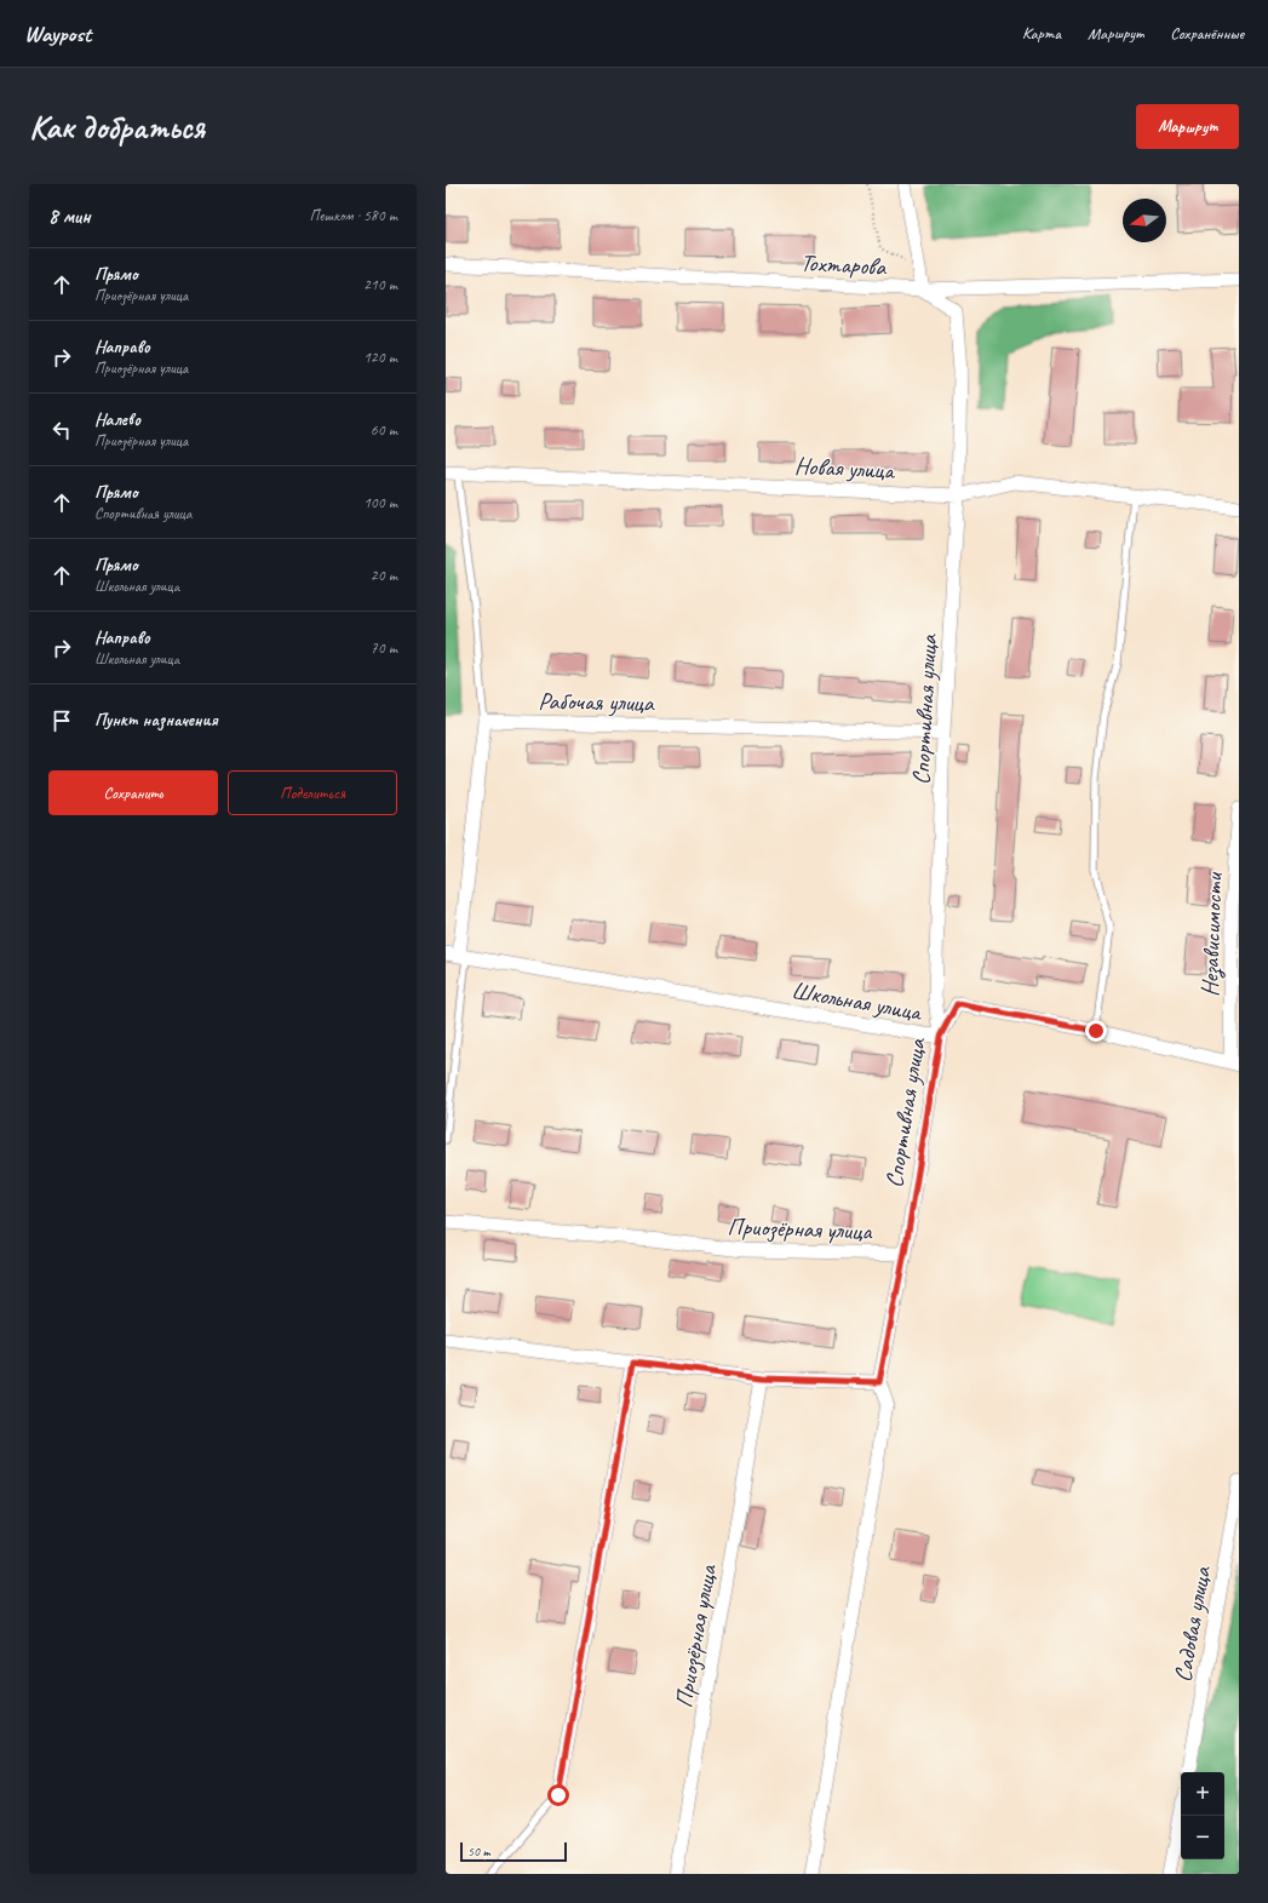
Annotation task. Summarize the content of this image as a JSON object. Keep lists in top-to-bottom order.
{
  "streets": {
    "street": [
      "Тохтарова",
      "Новая улица",
      "Рабочая улица",
      "Спортивная улица",
      "Независимости",
      "Школьная улица",
      "Приозёрная улица",
      "Садовая улица"
    ]
  },
  "crossings": [
    ["Тохтарова", "Спортивная улица"],
    ["Новая улица", "Спортивная улица"],
    ["Рабочая улица", "Спортивная улица"],
    ["Спортивная улица", "Школьная улица"],
    ["Спортивная улица", "Приозёрная улица"],
    ["Независимости", "Школьная улица"]
  ],
  "scale_bar": "50 m",
  "north": "left",
  "page": {
    "header": "Waypost",
    "nav": ["Карта", "Маршрут", "Сохранённые"],
    "buttons": [
      "Маршрут",
      ["Сохранить", "Поделиться"]
    ],
    "title": "Как добраться",
    "heading": ["8 мин", "Пешком · 580 m"],
    "list": [
      ["Прямо", "Приозёрная улица", "210 m"],
      ["Направо", "Приозёрная улица", "120 m"],
      ["Налево", "Приозёрная улица", "60 m"],
      ["Прямо", "Спортивная улица", "100 m"],
      ["Прямо", "Школьная улица", "20 m"],
      ["Направо", "Школьная улица", "70 m"],
      "Пункт назначения"
    ],
    "map_buttons": ["+", "−"],
    "scale": "50 m"
  }
}
